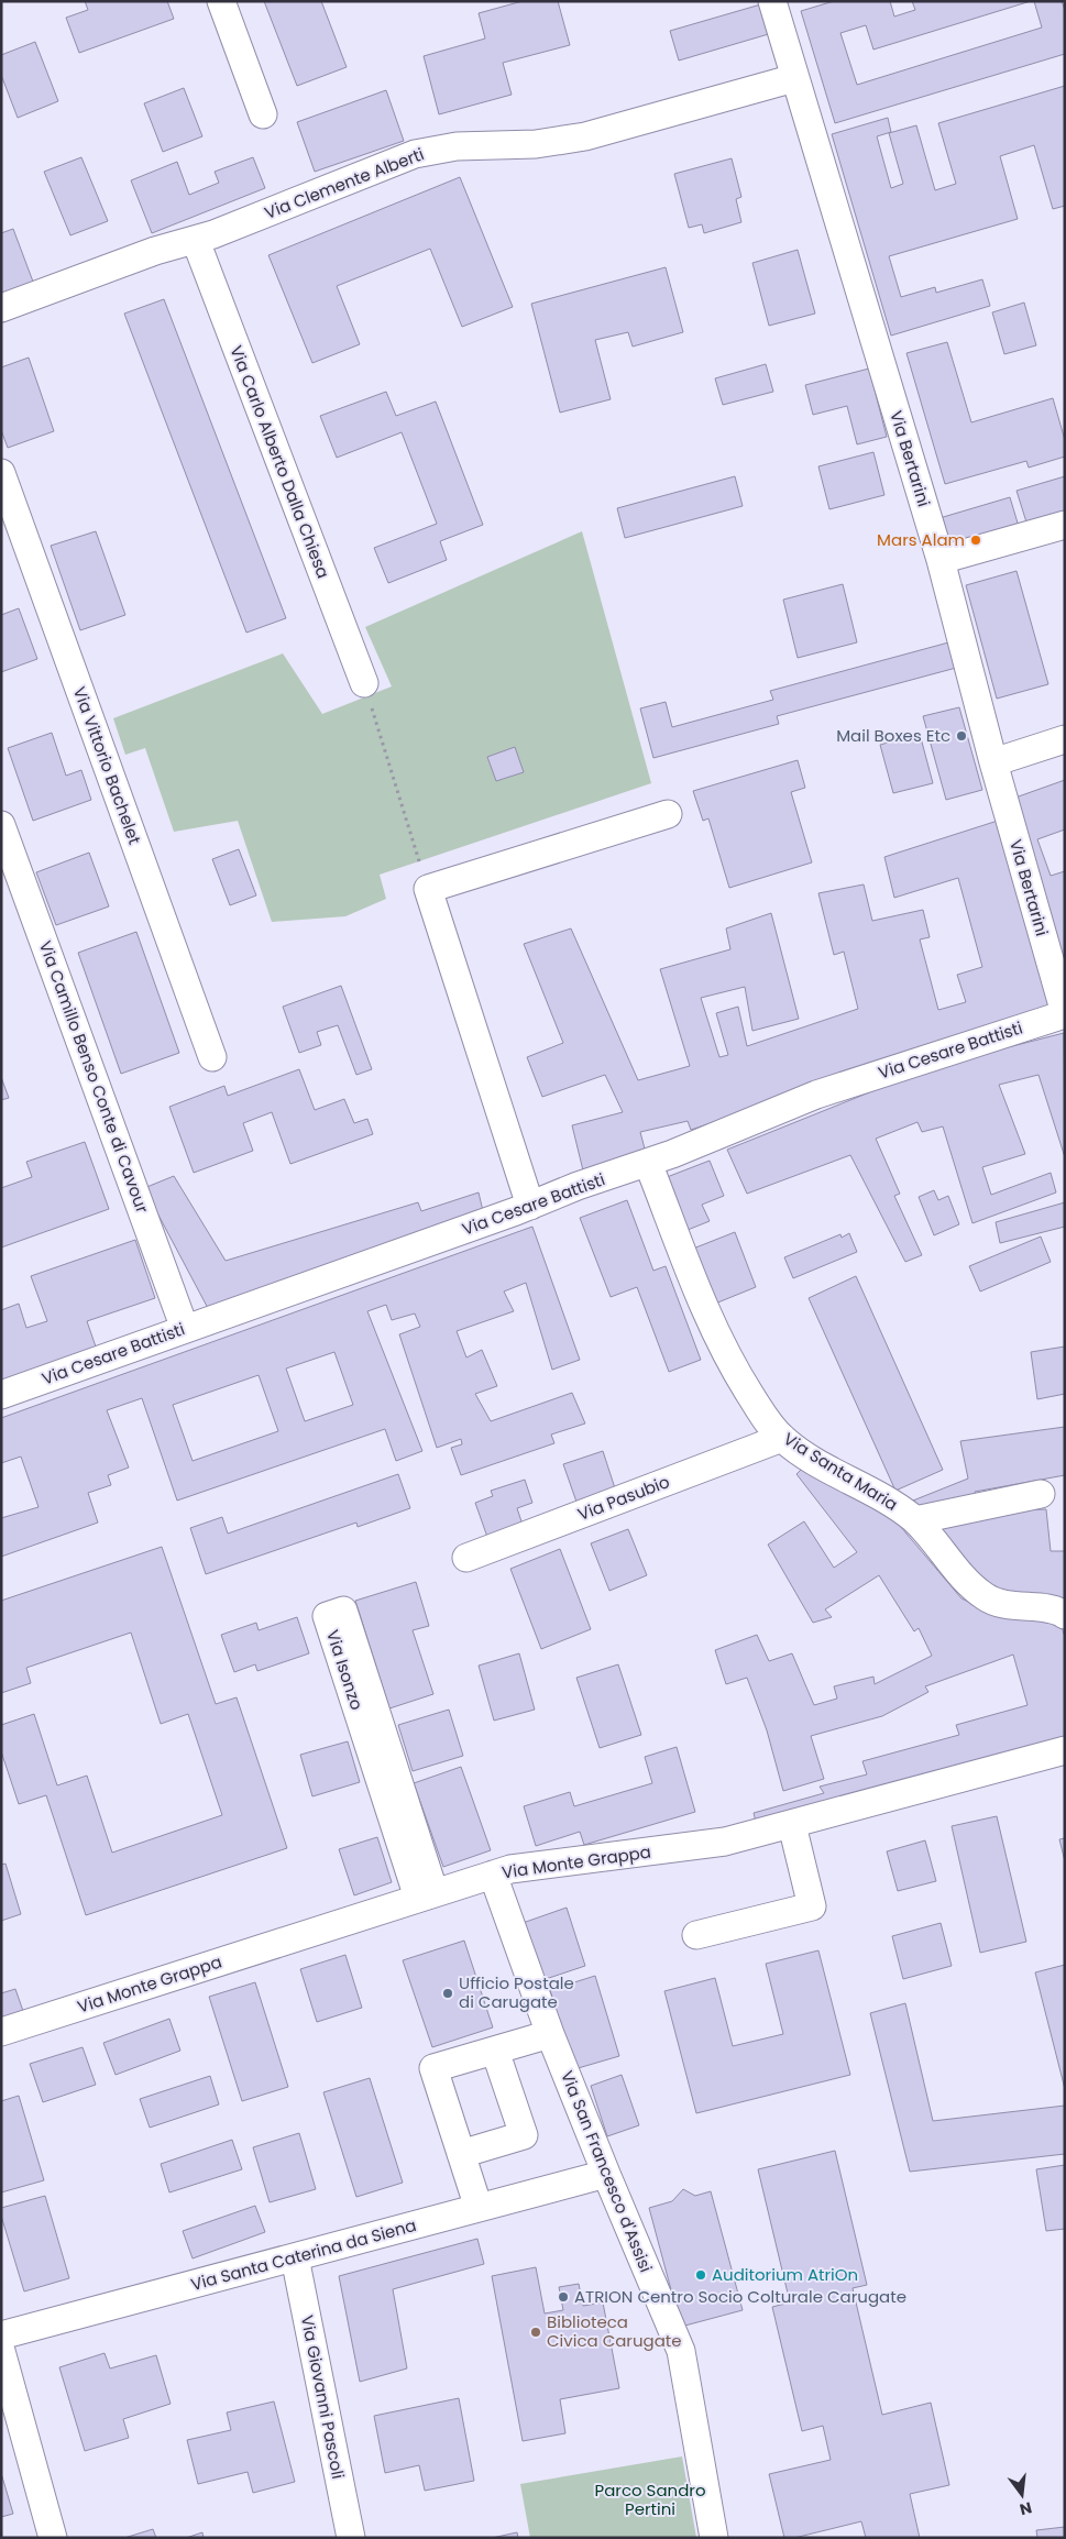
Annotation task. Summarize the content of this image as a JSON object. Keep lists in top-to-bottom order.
{
  "streets": {
    "street": [
      "Via Clemente Alberti",
      "Via Bertarini",
      "Via Carlo Alberto Dalla Chiesa",
      "Via Vittorio Bachelet",
      "Via Cesare Battisti",
      "Via Camillo Benso Conte di Cavour",
      "Via Santa Maria",
      "Via Pasubio",
      "Via Isonzo",
      "Via Monte Grappa",
      "Via San Francesco d'Assisi",
      "Via Santa Caterina da Siena",
      "Via Giovanni Pascoli"
    ]
  },
  "crossings": [
    ["Via Clemente Alberti", "Via Bertarini"],
    ["Via Clemente Alberti", "Via Carlo Alberto Dalla Chiesa"],
    ["Via Bertarini", "Via Cesare Battisti"],
    ["Via Cesare Battisti", "Via Camillo Benso Conte di Cavour"],
    ["Via Cesare Battisti", "Via Santa Maria"],
    ["Via Santa Maria", "Via Pasubio"],
    ["Via Isonzo", "Via Monte Grappa"],
    ["Via Monte Grappa", "Via San Francesco d'Assisi"],
    ["Via San Francesco d'Assisi", "Via Santa Caterina da Siena"],
    ["Via Santa Caterina da Siena", "Via Giovanni Pascoli"]
  ],
  "parks": ["Parco Sandro Pertini"],
  "places": [
    "Mars Alam",
    "Mail Boxes Etc",
    "Ufficio Postale di Carugate",
    "Auditorium AtriOn",
    "ATRION Centro Socio Colturale Carugate",
    "Biblioteca Civica Carugate"
  ],
  "north": "bottom"
}
